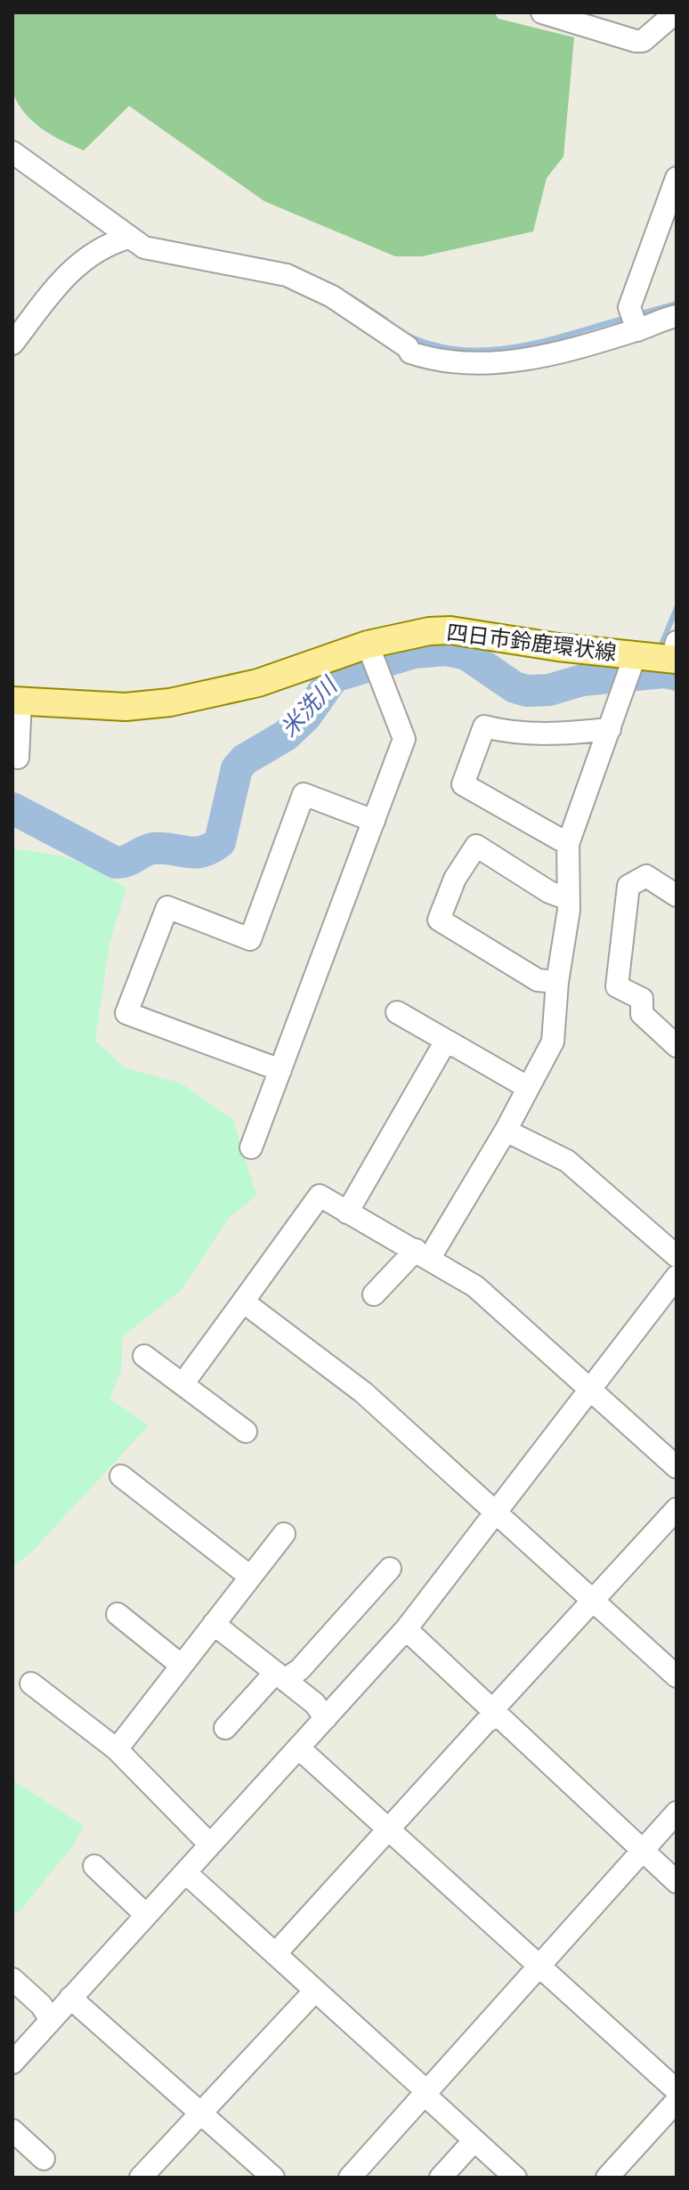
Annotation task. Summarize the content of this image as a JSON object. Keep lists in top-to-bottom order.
{
  "streets": {
    "main road": ["四日市鈴鹿環状線"]
  },
  "water": ["米洗川"]
}
